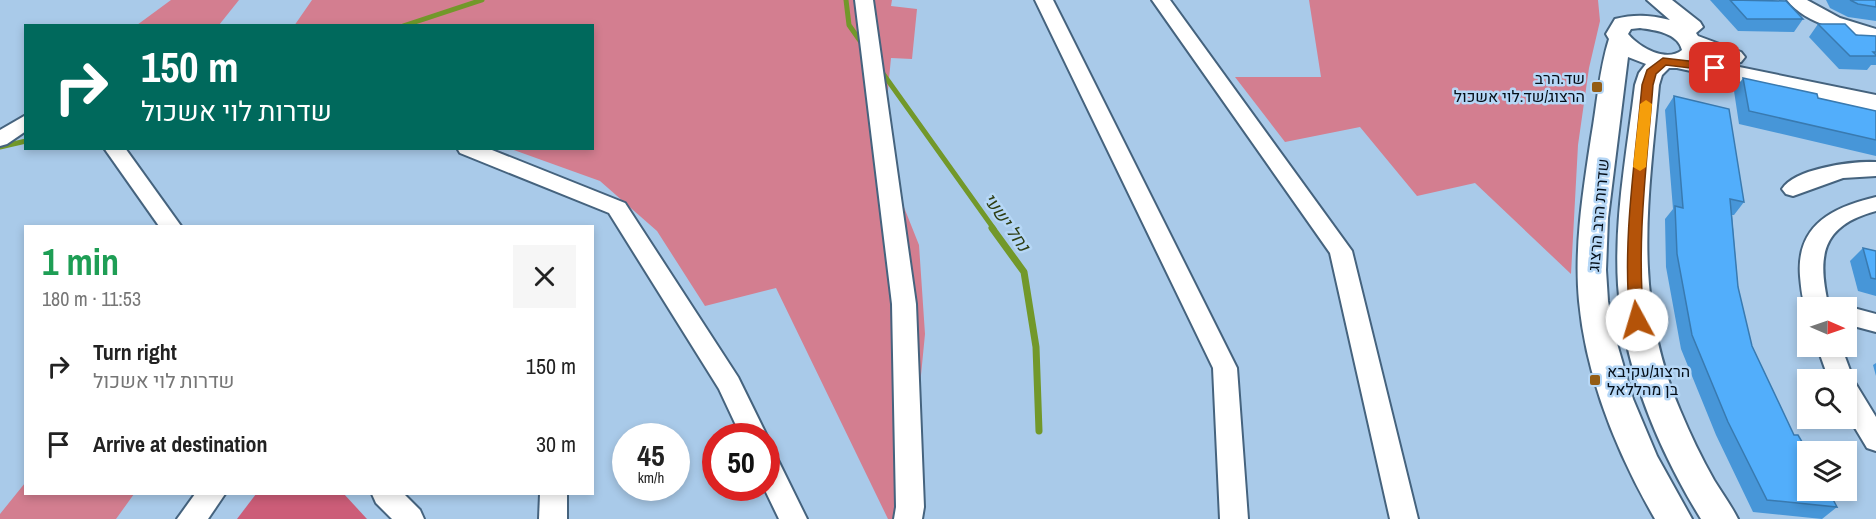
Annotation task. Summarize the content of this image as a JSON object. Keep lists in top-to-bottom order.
{
  "streets": {
    "main road": ["שדרות הרב הרצוג"]
  },
  "water": ["נחל ישעי"],
  "places": {
    "transit": ["שד.הרב הרצוג/שד.לוי אשכול", "הרצוג/עקיבא בן מהללאל"]
  },
  "north": "right",
  "page": {
    "turn": ["150 m", "שדרות לוי אשכול"],
    "heading": ["1 min", "180 m · 11:53"],
    "list": [
      {
        "name": "Turn right",
        "note": "שדרות לוי אשכול",
        "value": "150 m"
      },
      {
        "name": "Arrive at destination",
        "value": "30 m"
      }
    ],
    "speed": "45 km/h",
    "limit": "50"
  }
}
